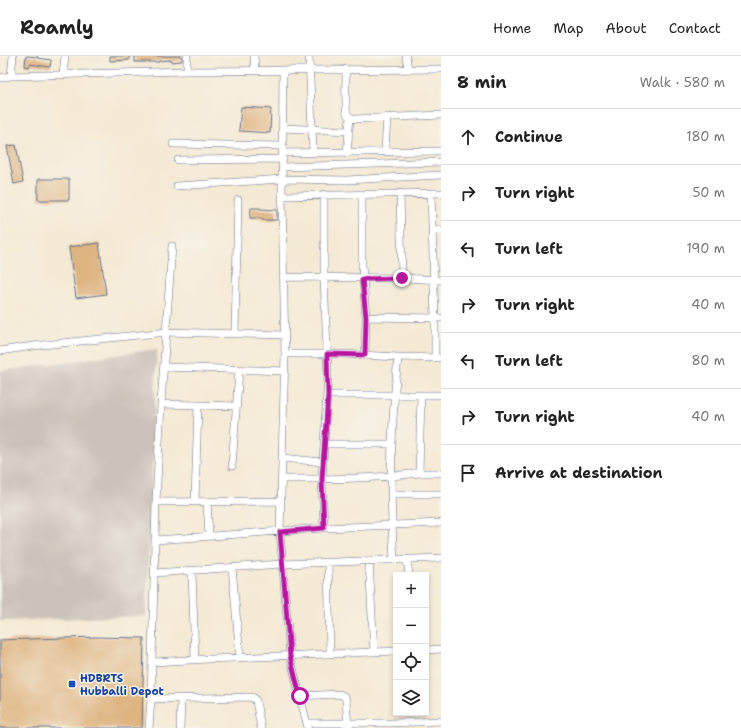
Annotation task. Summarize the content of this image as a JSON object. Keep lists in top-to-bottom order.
{
  "places": {
    "transit": ["HDBRTS Hubballi Depot"]
  },
  "page": {
    "header": "Roamly",
    "nav": [
      "Home",
      "Map",
      "About",
      "Contact"
    ],
    "heading": ["8 min", "Walk · 580 m"],
    "list": [
      ["Continue", "180 m"],
      ["Turn right", "50 m"],
      ["Turn left", "190 m"],
      ["Turn right", "40 m"],
      ["Turn left", "80 m"],
      ["Turn right", "40 m"],
      "Arrive at destination"
    ],
    "map_buttons": ["+", "−"]
  }
}
